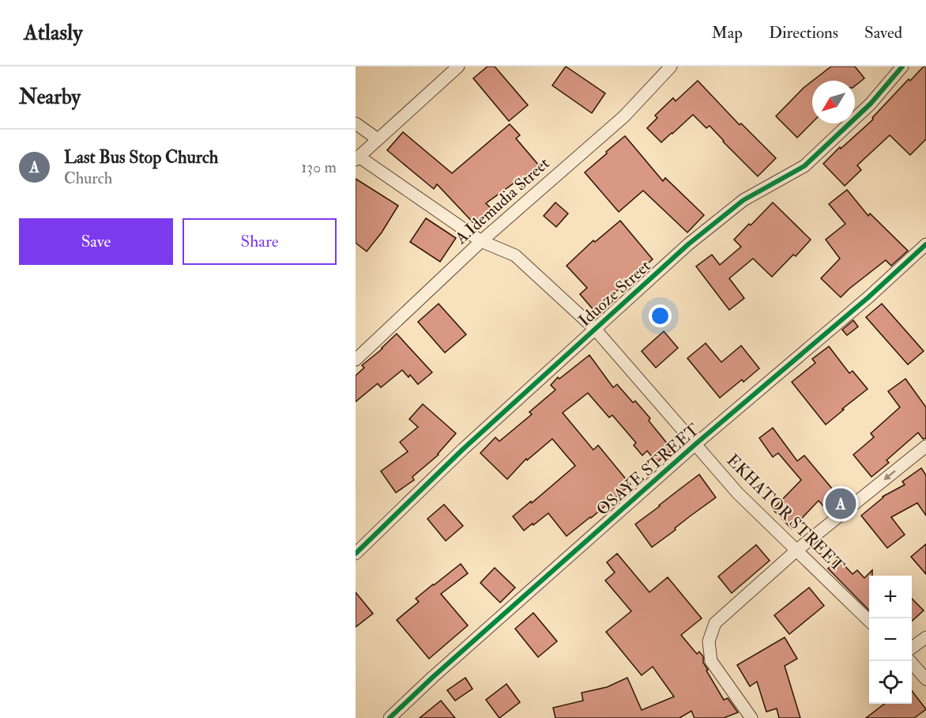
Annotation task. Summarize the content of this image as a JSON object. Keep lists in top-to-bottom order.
{
  "streets": {
    "street": [
      "A.Idemudia Street",
      "Iduoze Street",
      "OSAYE STREET",
      "EKHATOR STREET"
    ]
  },
  "crossings": [
    ["A.Idemudia Street", "EKHATOR STREET"],
    ["Iduoze Street", "EKHATOR STREET"],
    ["OSAYE STREET", "EKHATOR STREET"]
  ],
  "north": "bottom left",
  "page": {
    "header": "Atlasly",
    "nav": ["Map", "Directions", "Saved"],
    "heading": "Nearby",
    "list": [
      {
        "mark": "A",
        "name": "Last Bus Stop Church",
        "note": "Church",
        "value": "130 m"
      }
    ],
    "buttons": ["Save", "Share"],
    "pins": "A",
    "map_buttons": ["+", "−"]
  }
}
